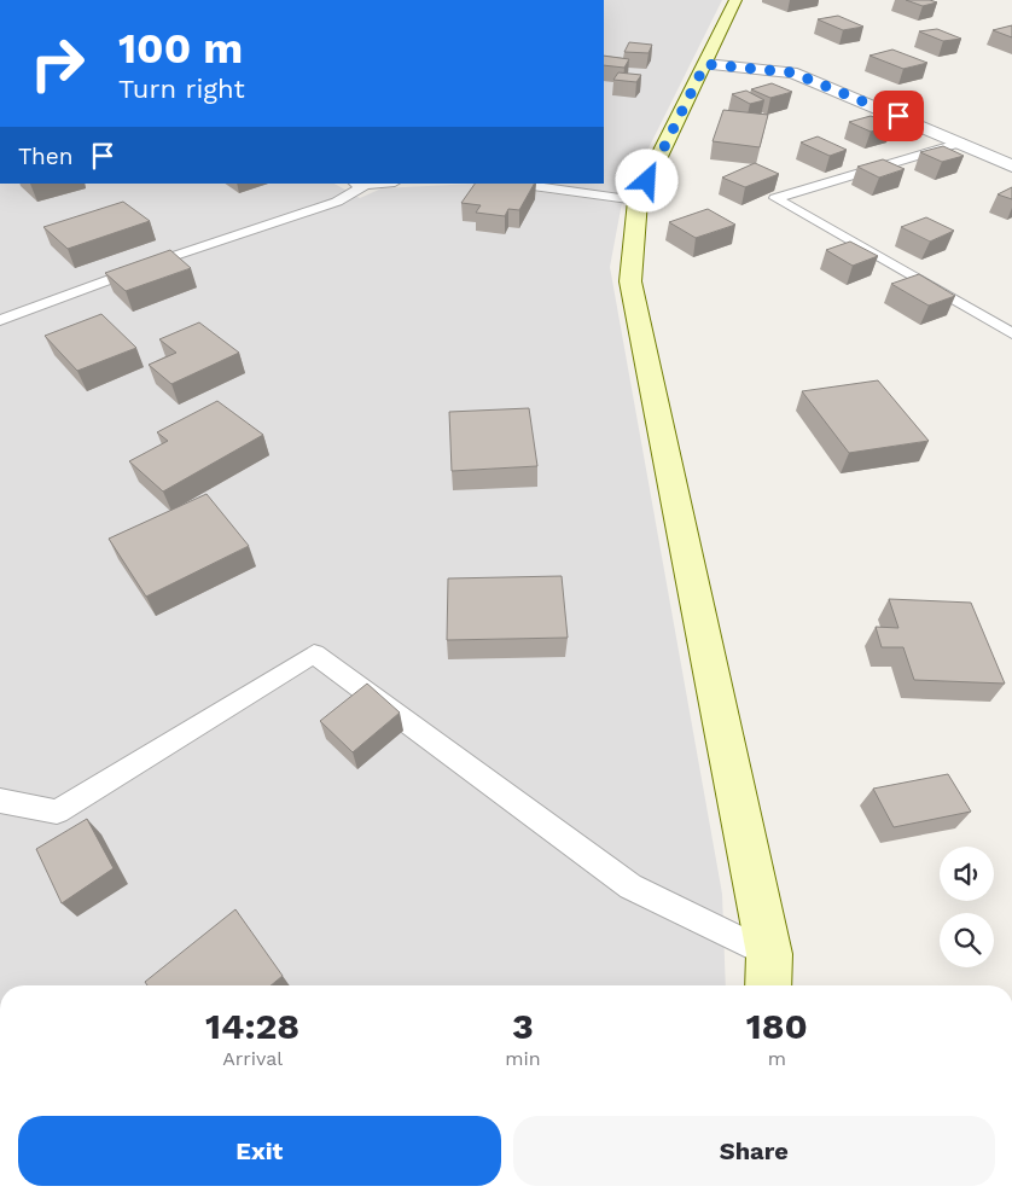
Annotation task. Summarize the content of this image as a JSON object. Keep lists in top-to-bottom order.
{
  "page": {
    "turn": ["100 m", "Turn right"],
    "then": "Then",
    "eta": [
      "14:28",
      "Arrival",
      "3",
      "min",
      "180",
      "m"
    ],
    "buttons": ["Exit", "Share"]
  }
}
